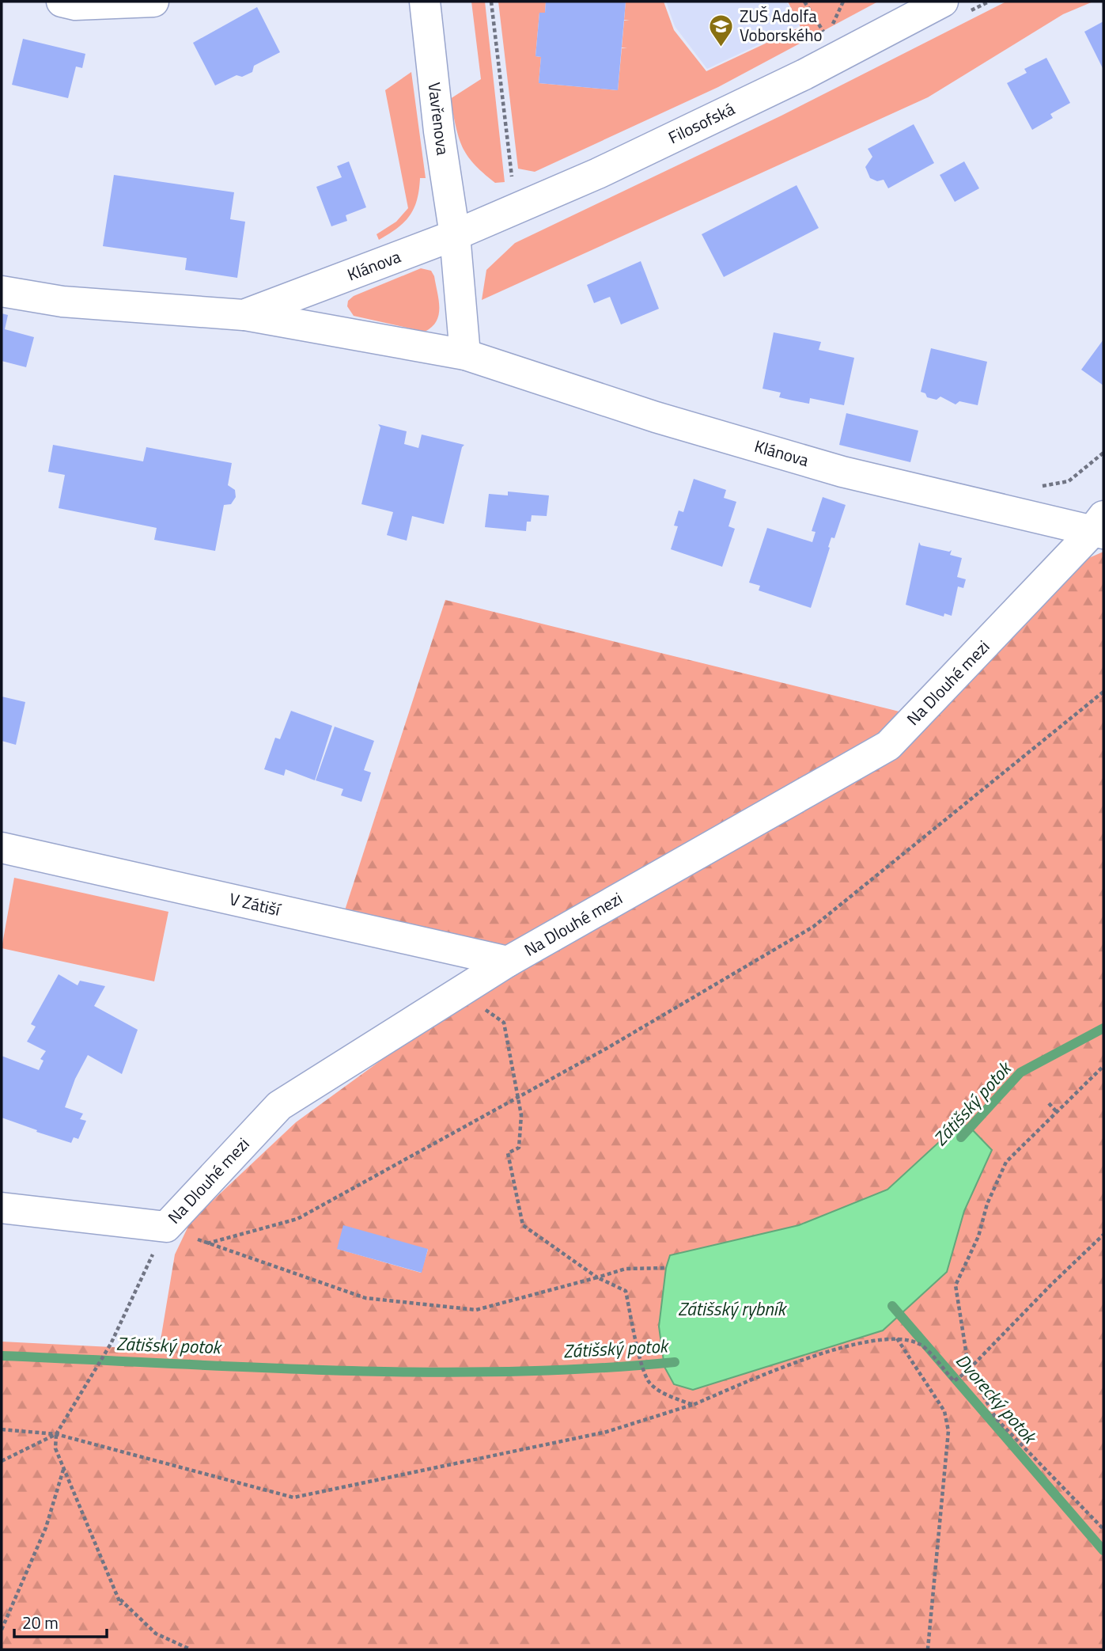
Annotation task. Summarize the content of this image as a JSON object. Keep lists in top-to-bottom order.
{
  "streets": {
    "street": [
      "Vavřenova",
      "Filosofská",
      "Klánova",
      "Na Dlouhé mezi",
      "V Zátiší"
    ]
  },
  "crossings": [
    ["Vavřenova", "Filosofská"],
    ["Vavřenova", "Klánova"],
    ["Filosofská", "Klánova"],
    ["Klánova", "Na Dlouhé mezi"],
    ["Na Dlouhé mezi", "V Zátiší"]
  ],
  "water": ["Zátišský potok", "Zátišský rybník", "Dvorecký potok"],
  "places": {
    "school or university": ["ZUŠ Adolfa Voborského"]
  },
  "scale_bar": "20 m"
}
